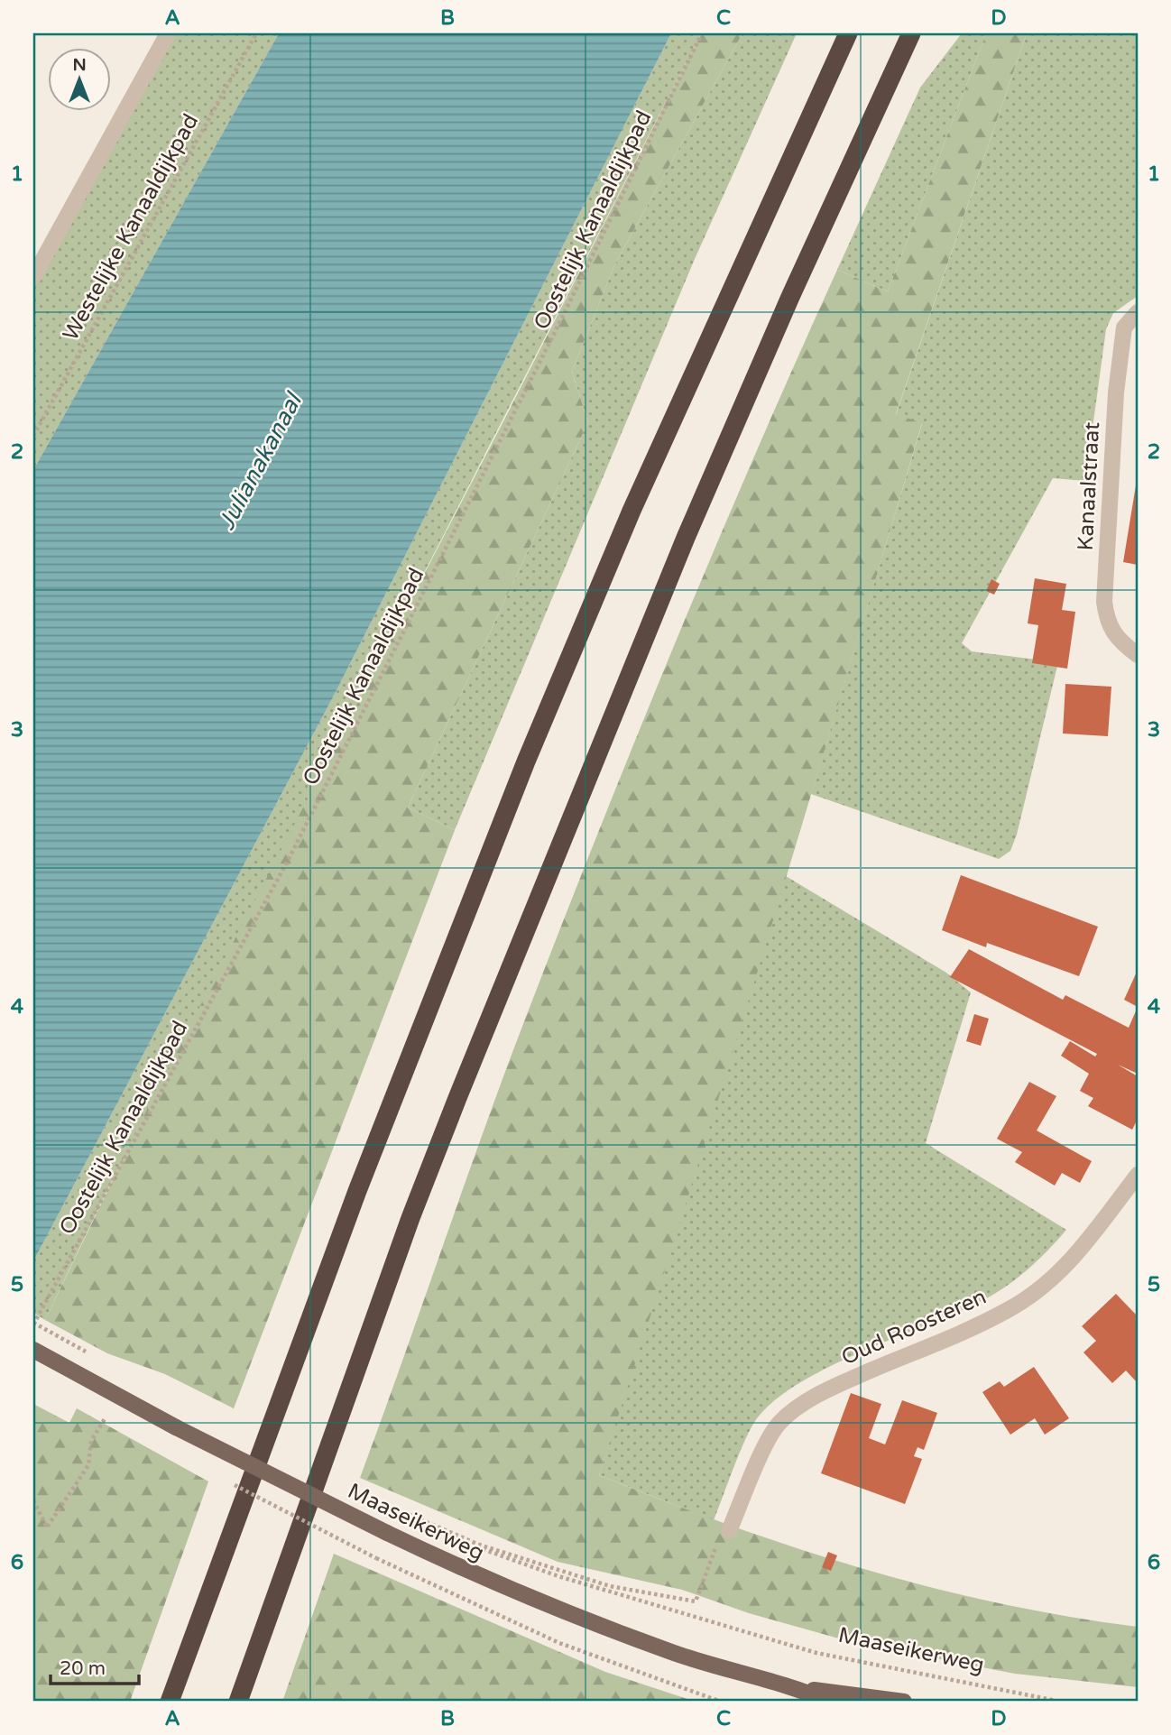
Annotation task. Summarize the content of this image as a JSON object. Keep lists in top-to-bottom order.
{
  "streets": {
    "main road": ["Maaseikerweg"],
    "street": ["Kanaalstraat", "Oud Roosteren"],
    "path": ["Oostelijk Kanaaldijkpad", "Westelijke Kanaaldijkpad"]
  },
  "water": ["Julianakanaal"],
  "scale_bar": "20 m",
  "north": "top",
  "grid": {
    "columns": [
      "A",
      "B",
      "C",
      "D"
    ],
    "rows": [
      "1",
      "2",
      "3",
      "4",
      "5",
      "6"
    ]
  }
}
